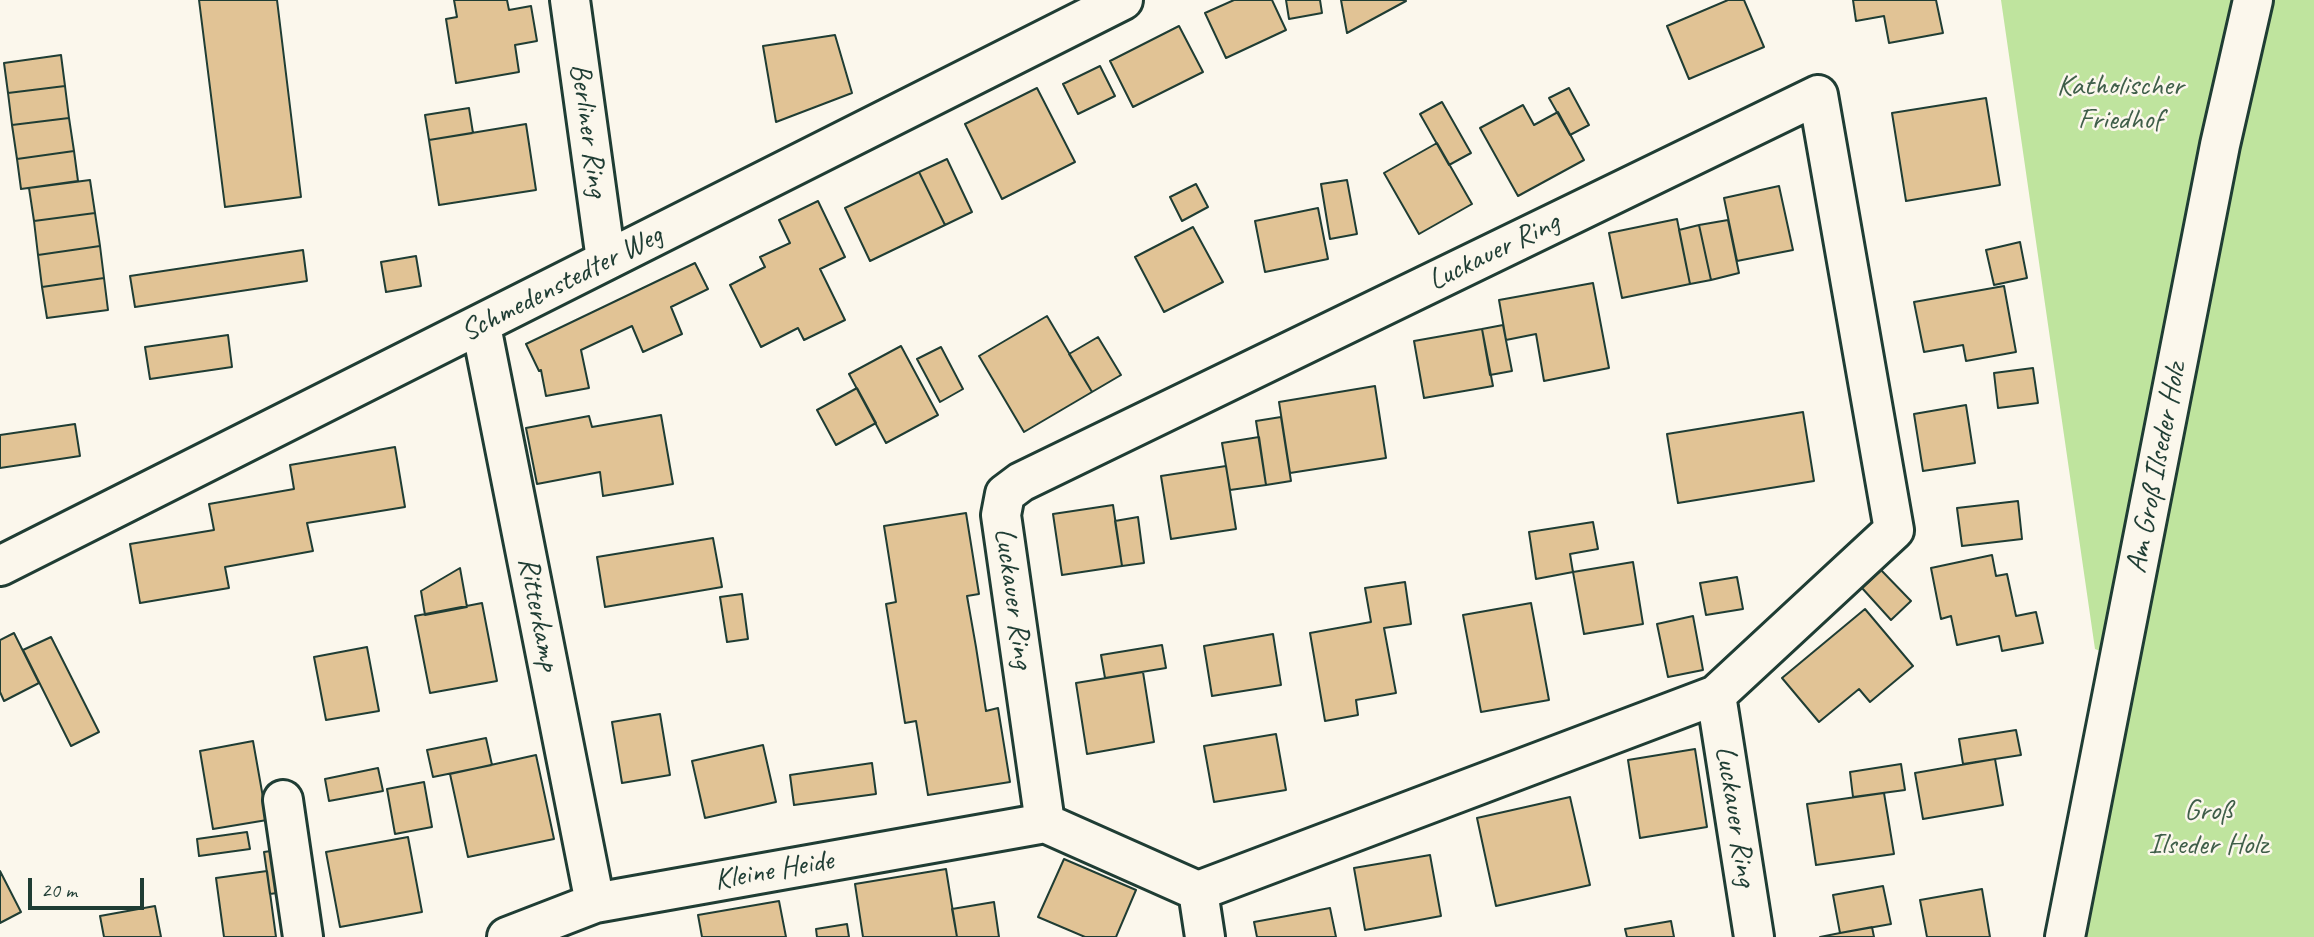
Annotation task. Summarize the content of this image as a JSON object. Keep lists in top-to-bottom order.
{
  "streets": {
    "street": [
      "Berliner Ring",
      "Luckauer Ring",
      "Schmedenstedter Weg",
      "Am Groß Ilseder Holz",
      "Ritterkamp",
      "Kleine Heide"
    ]
  },
  "crossings": [
    ["Berliner Ring", "Schmedenstedter Weg"],
    ["Luckauer Ring", "Kleine Heide"],
    ["Schmedenstedter Weg", "Ritterkamp"],
    ["Ritterkamp", "Kleine Heide"]
  ],
  "parks": ["Katholischer Friedhof", "Groß Ilseder Holz"],
  "scale_bar": "20 m"
}
